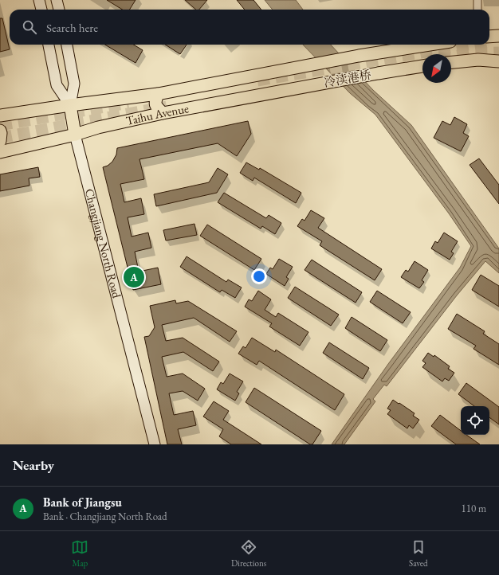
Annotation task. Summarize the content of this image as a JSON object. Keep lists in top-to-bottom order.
{
  "streets": {
    "main road": ["冷渎港桥", "Taihu Avenue", "Changjiang North Road"]
  },
  "crossings": [
    ["冷渎港桥", "Taihu Avenue"],
    ["Taihu Avenue", "Changjiang North Road"]
  ],
  "north": "bottom left",
  "page": {
    "search": "Search here",
    "pins": "A",
    "heading": "Nearby",
    "list": [
      {
        "mark": "A",
        "name": "Bank of Jiangsu",
        "note": "Bank · Changjiang North Road",
        "value": "110 m"
      }
    ],
    "nav": ["Map", "Directions", "Saved"]
  }
}
